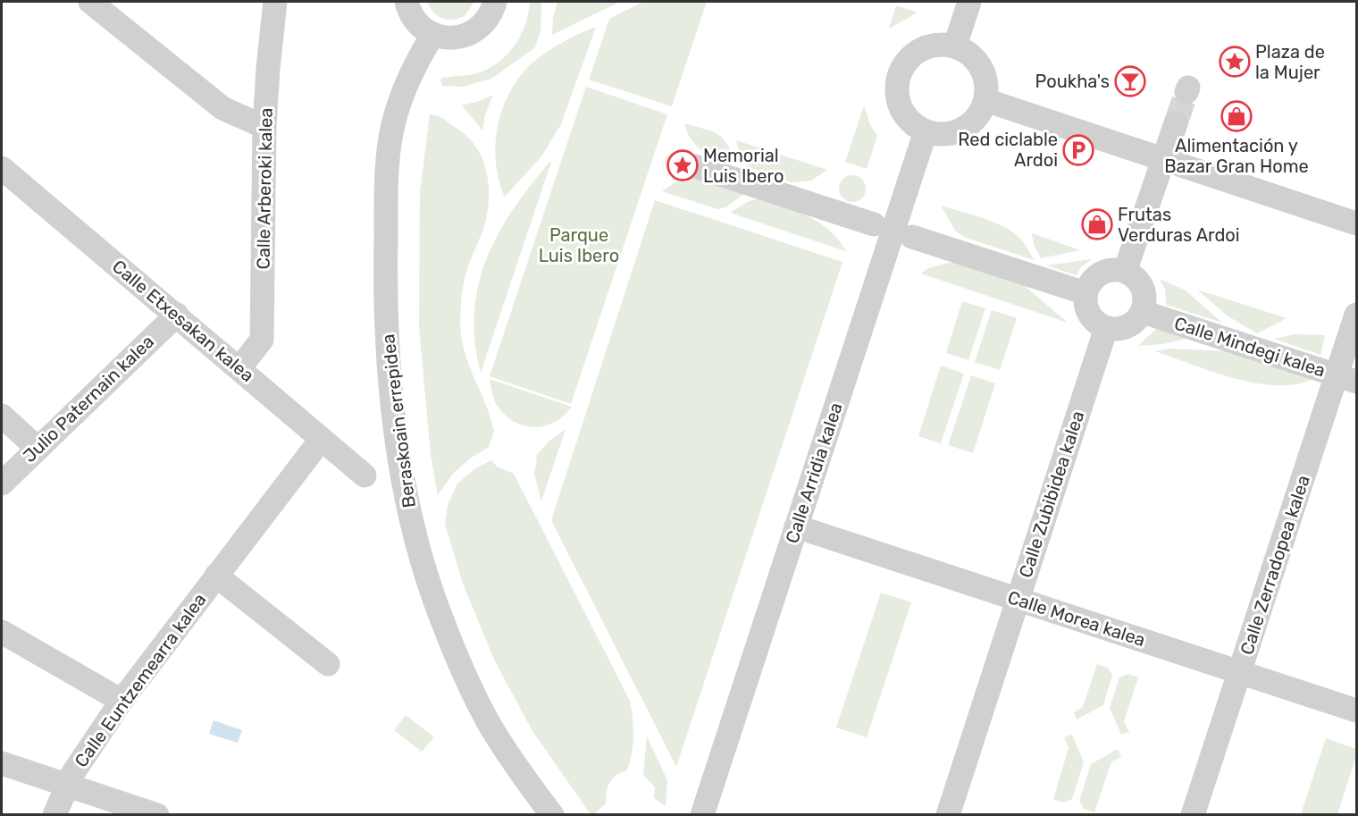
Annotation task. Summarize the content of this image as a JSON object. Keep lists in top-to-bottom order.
{
  "streets": {
    "street": [
      "Calle Arberoki kalea",
      "Calle Etxesakan kalea",
      "Calle Mindegi kalea",
      "Julio Paternain kalea",
      "Beraskoain errepidea",
      "Calle Arridia kalea",
      "Calle Zubibidea kalea",
      "Calle Zerradopea kalea",
      "Calle Morea kalea",
      "Calle Euntzemearra kalea"
    ]
  },
  "crossings": [
    ["Calle Arberoki kalea", "Calle Etxesakan kalea"],
    ["Calle Etxesakan kalea", "Julio Paternain kalea"],
    ["Calle Etxesakan kalea", "Calle Euntzemearra kalea"],
    ["Calle Mindegi kalea", "Calle Zubibidea kalea"],
    ["Calle Mindegi kalea", "Calle Zerradopea kalea"],
    ["Calle Arridia kalea", "Calle Morea kalea"],
    ["Calle Zubibidea kalea", "Calle Morea kalea"],
    ["Calle Zerradopea kalea", "Calle Morea kalea"]
  ],
  "parks": ["Parque Luis Ibero"],
  "places": {
    "place": ["Plaza de la Mujer", "Memorial Luis Ibero"],
    "bar": ["Poukha's"],
    "shop": ["Alimentación y Bazar Gran Home", "Frutas Verduras Ardoi"],
    "parking": ["Red ciclable Ardoi"]
  }
}
